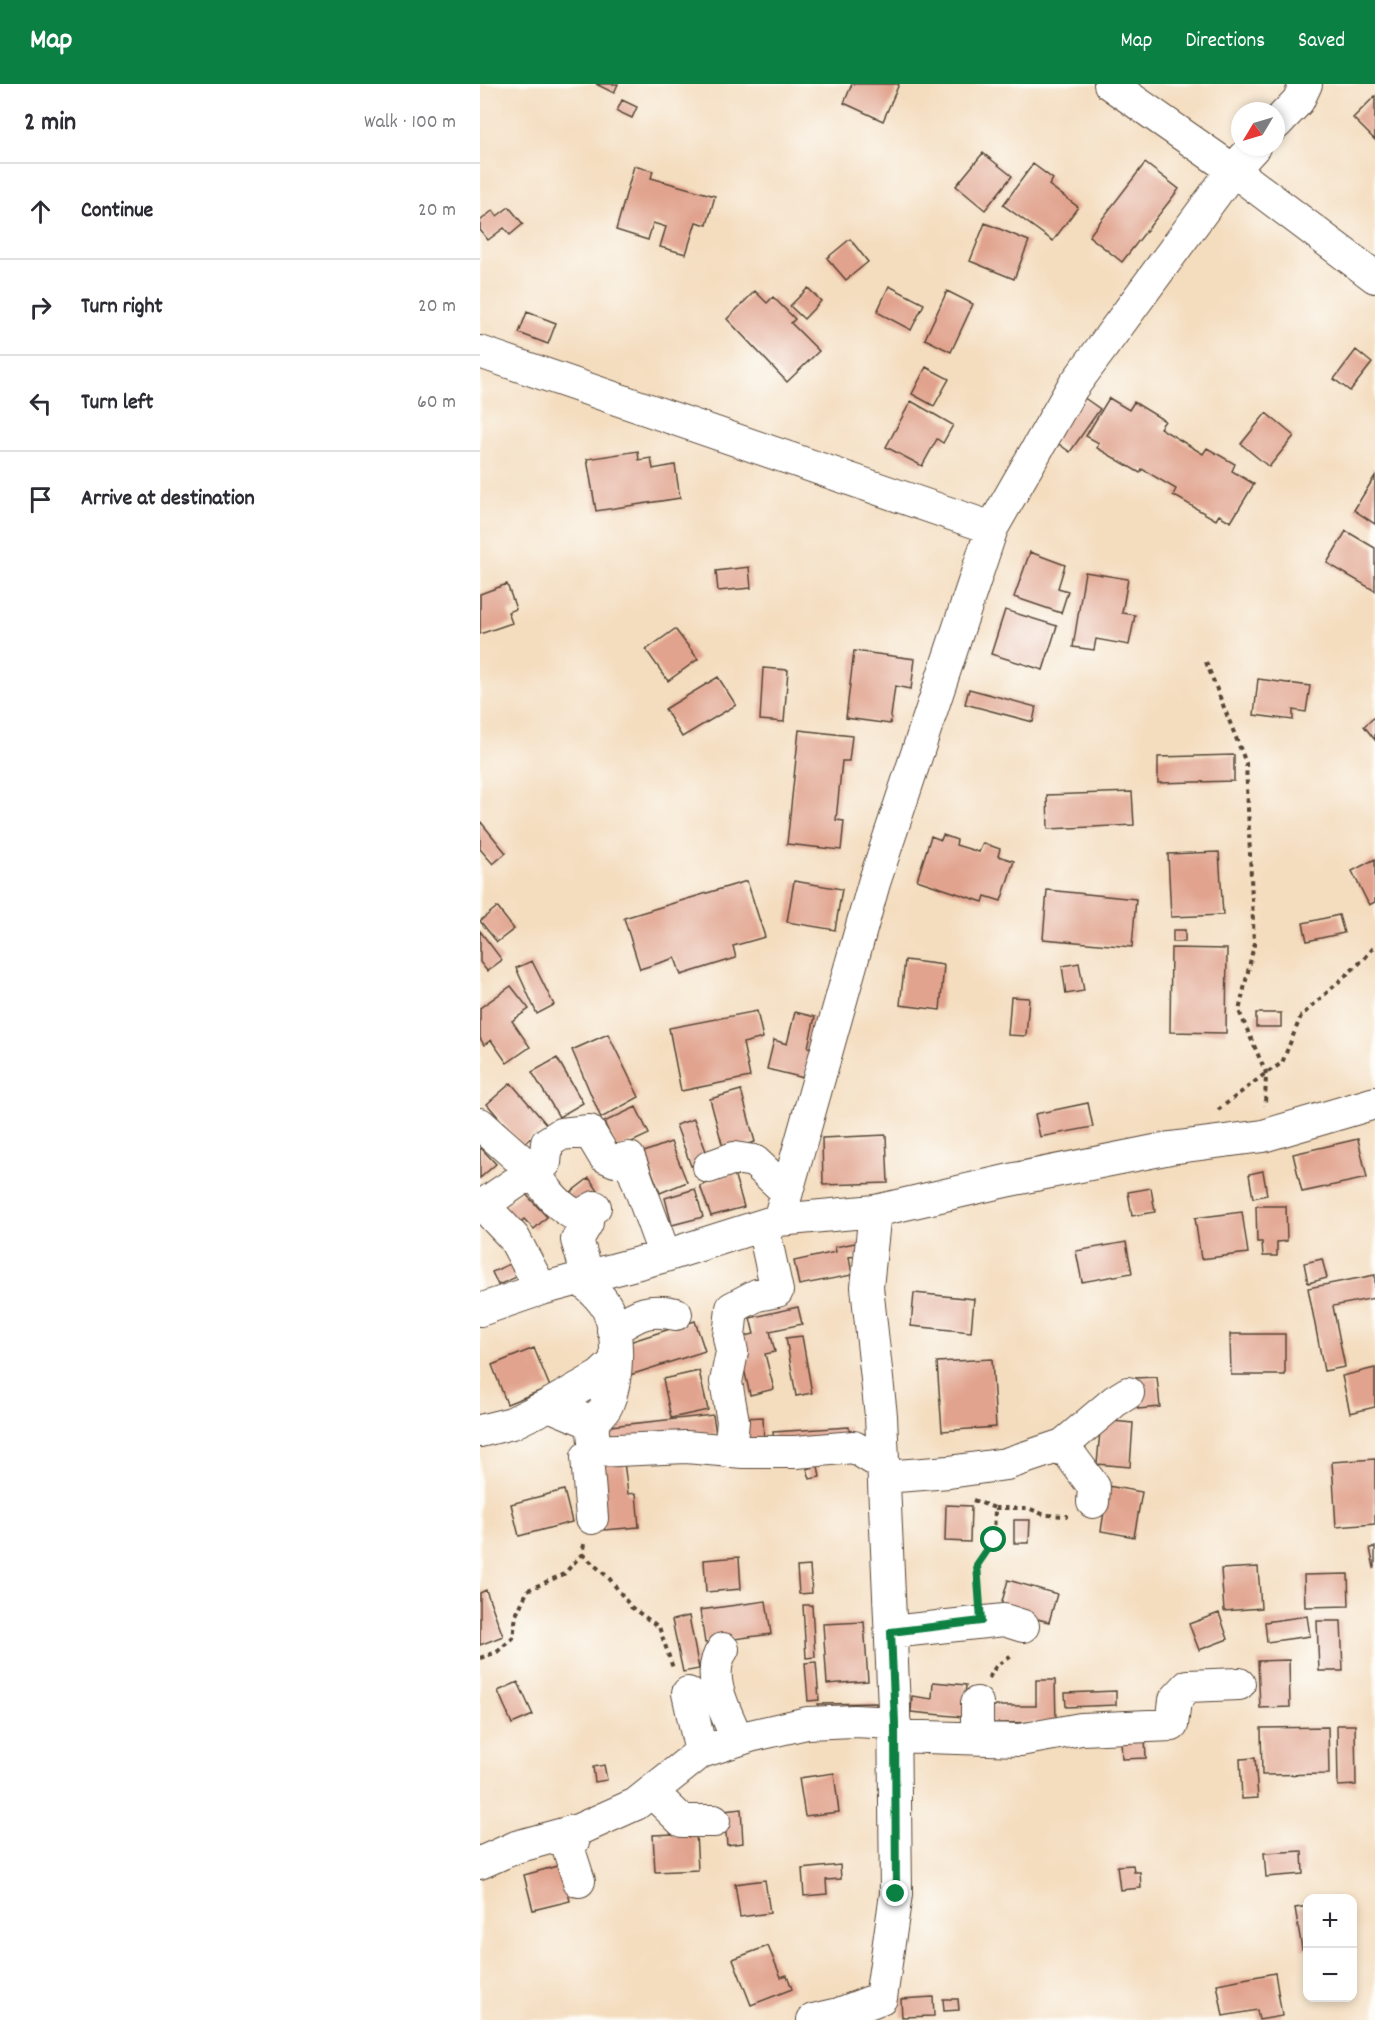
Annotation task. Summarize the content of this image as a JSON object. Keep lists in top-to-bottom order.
{
  "north": "bottom left",
  "page": {
    "header": "Map",
    "nav": ["Map", "Directions", "Saved"],
    "heading": ["2 min", "Walk · 100 m"],
    "list": [
      ["Continue", "20 m"],
      ["Turn right", "20 m"],
      ["Turn left", "60 m"],
      "Arrive at destination"
    ],
    "map_buttons": ["+", "−"]
  }
}
